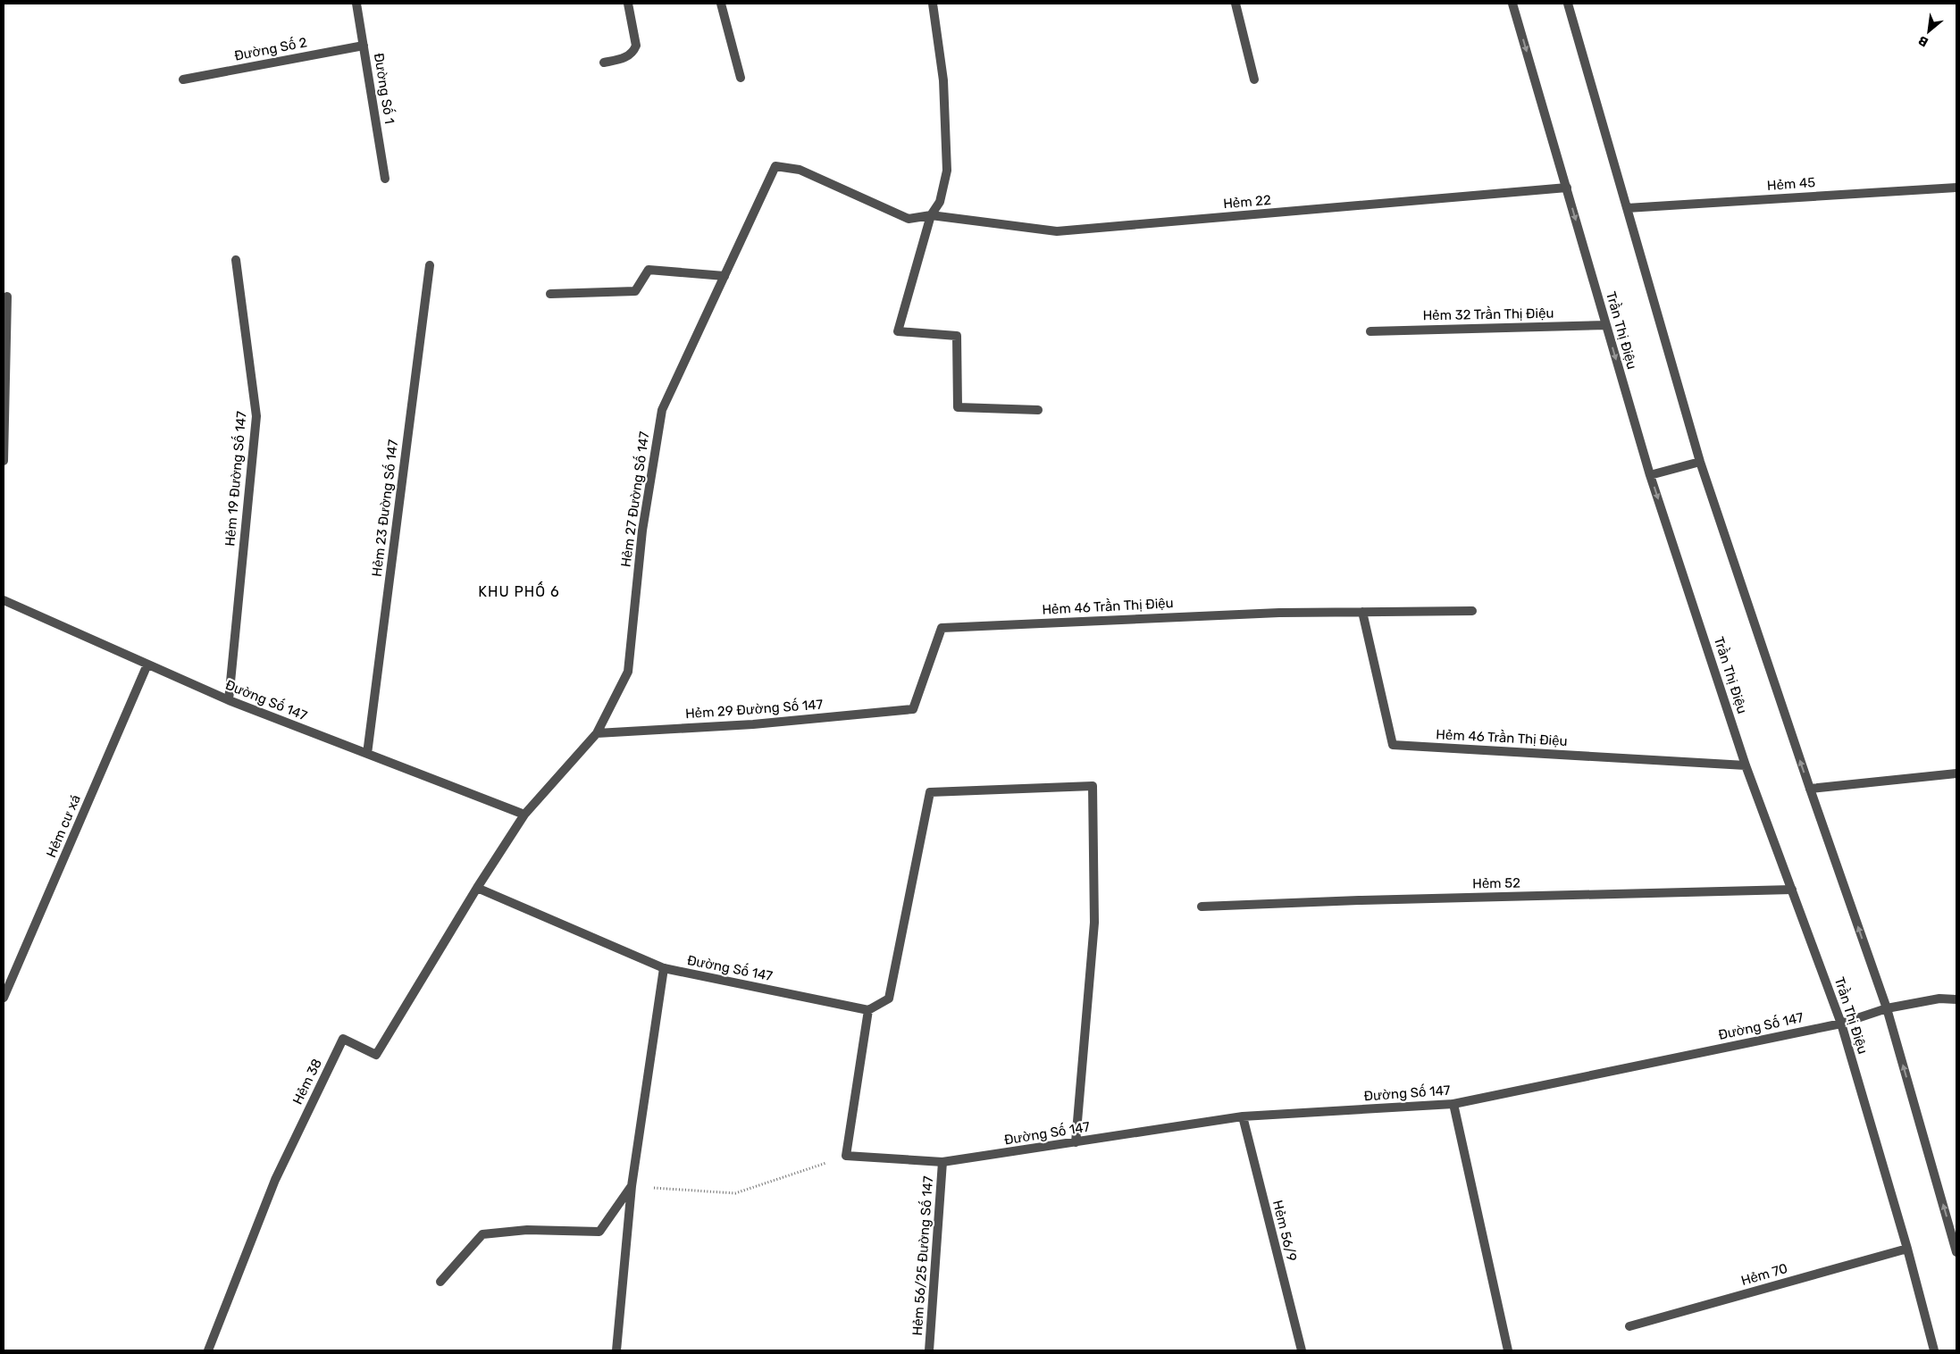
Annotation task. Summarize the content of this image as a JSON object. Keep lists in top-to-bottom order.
{
  "streets": {
    "street": [
      "Đường Số 2",
      "Đường Số 1",
      "Hẻm 45",
      "Hẻm 22",
      "Hẻm 32 Trần Thị Điệu",
      "Trần Thị Điệu",
      "Hẻm 19 Đường Số 147",
      "Hẻm 27 Đường Số 147",
      "Hẻm 23 Đường Số 147",
      "Hẻm 46 Trần Thị Điệu",
      "Đường Số 147",
      "Hẻm 29 Đường Số 147",
      "Hẻm cư xá",
      "Hẻm 52",
      "Hẻm 38",
      "Hẻm 56/9",
      "Hẻm 56/25 Đường Số 147",
      "Hẻm 70"
    ]
  },
  "crossings": [
    ["Đường Số 2", "Đường Số 1"],
    ["Hẻm 22", "Trần Thị Điệu"],
    ["Hẻm 22", "Hẻm 27 Đường Số 147"],
    ["Hẻm 32 Trần Thị Điệu", "Trần Thị Điệu"],
    ["Trần Thị Điệu", "Hẻm 46 Trần Thị Điệu"],
    ["Trần Thị Điệu", "Đường Số 147"],
    ["Trần Thị Điệu", "Hẻm 52"],
    ["Trần Thị Điệu", "Hẻm 70"],
    ["Hẻm 19 Đường Số 147", "Đường Số 147"],
    ["Hẻm 27 Đường Số 147", "Hẻm 29 Đường Số 147"],
    ["Hẻm 23 Đường Số 147", "Đường Số 147"],
    ["Hẻm 46 Trần Thị Điệu", "Hẻm 29 Đường Số 147"],
    ["Đường Số 147", "Hẻm cư xá"],
    ["Đường Số 147", "Hẻm 38"],
    ["Đường Số 147", "Hẻm 56/9"],
    ["Đường Số 147", "Hẻm 56/25 Đường Số 147"]
  ],
  "districts": ["KHU PHỐ 6"],
  "north": "bottom left"
}
